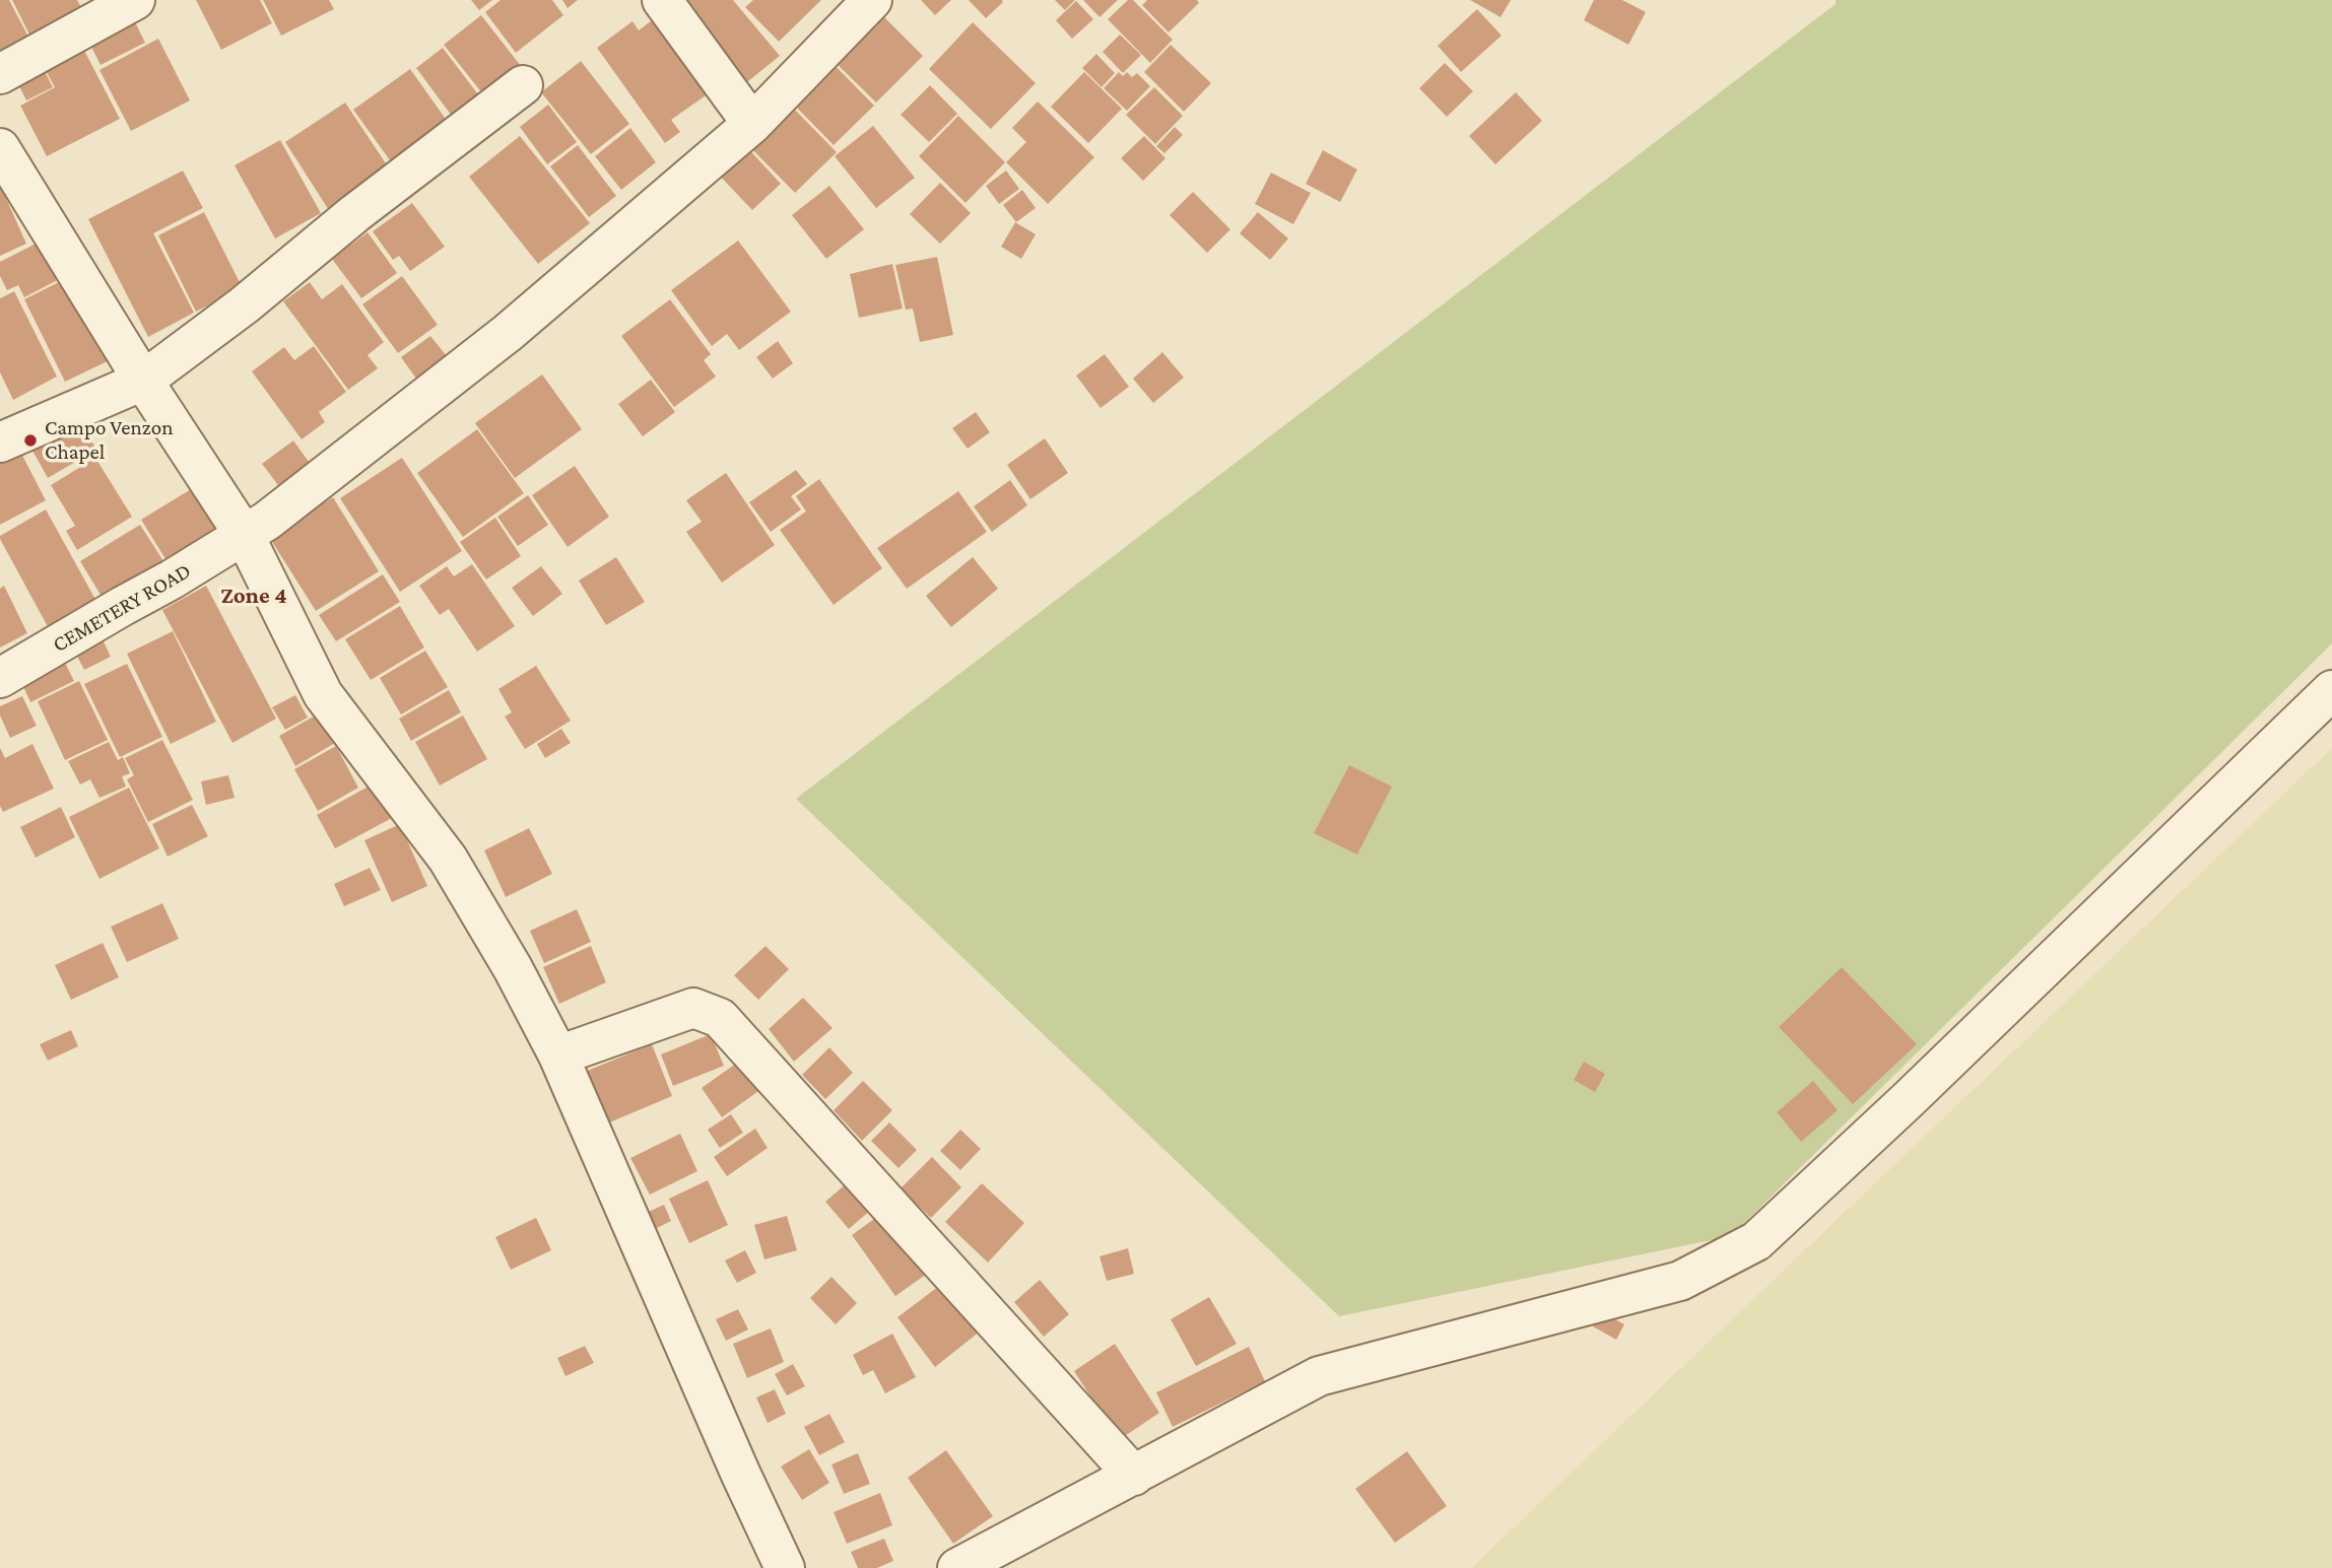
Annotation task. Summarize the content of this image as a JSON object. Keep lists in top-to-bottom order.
{
  "streets": {
    "street": ["CEMETERY ROAD"]
  },
  "districts": ["Zone 4"],
  "places": ["Campo Venzon Chapel"]
}
